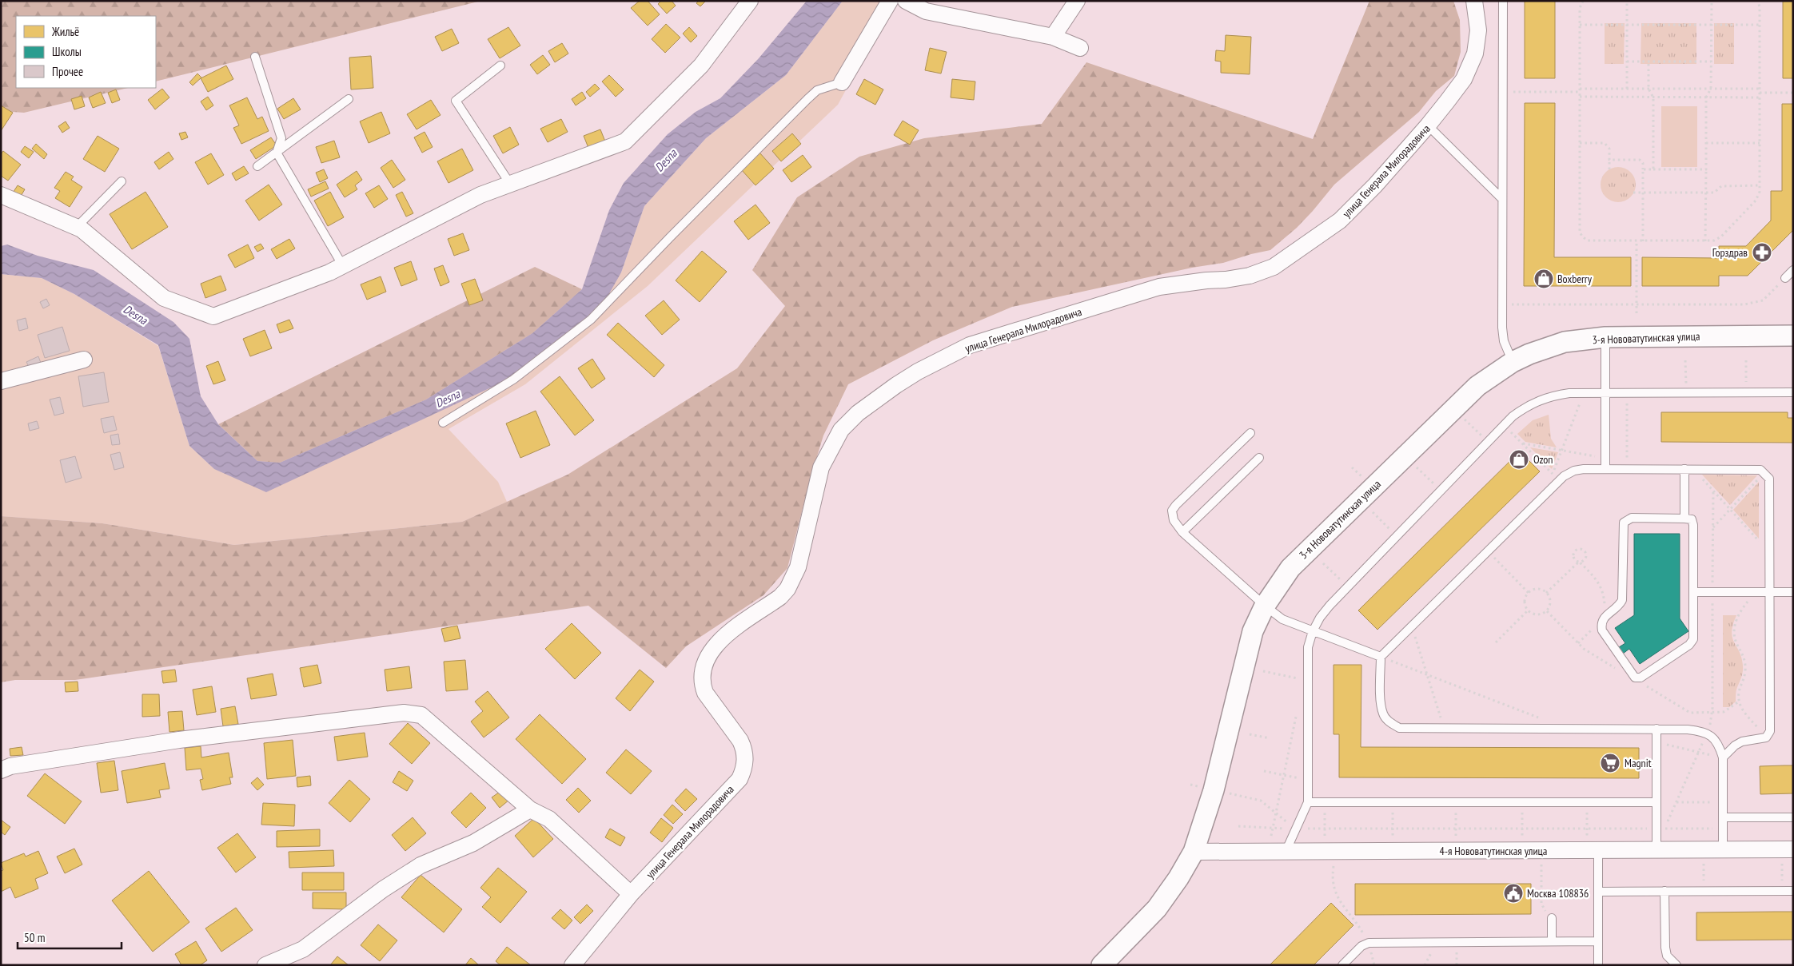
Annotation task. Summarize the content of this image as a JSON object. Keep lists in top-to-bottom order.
{
  "streets": {
    "street": ["улица Генерала Милорадовича", "3-я Нововатутинская улица", "4-я Нововатутинская улица"]
  },
  "crossings": [
    ["3-я Нововатутинская улица", "4-я Нововатутинская улица"]
  ],
  "water": ["Desna"],
  "places": {
    "pharmacy": ["Горздрав"],
    "shop": ["Boxberry", "Ozon"],
    "supermarket": ["Magnit"],
    "public building": ["Москва 108836"]
  },
  "legend": ["Жильё", "Школы", "Прочее"],
  "scale_bar": "50 m"
}
